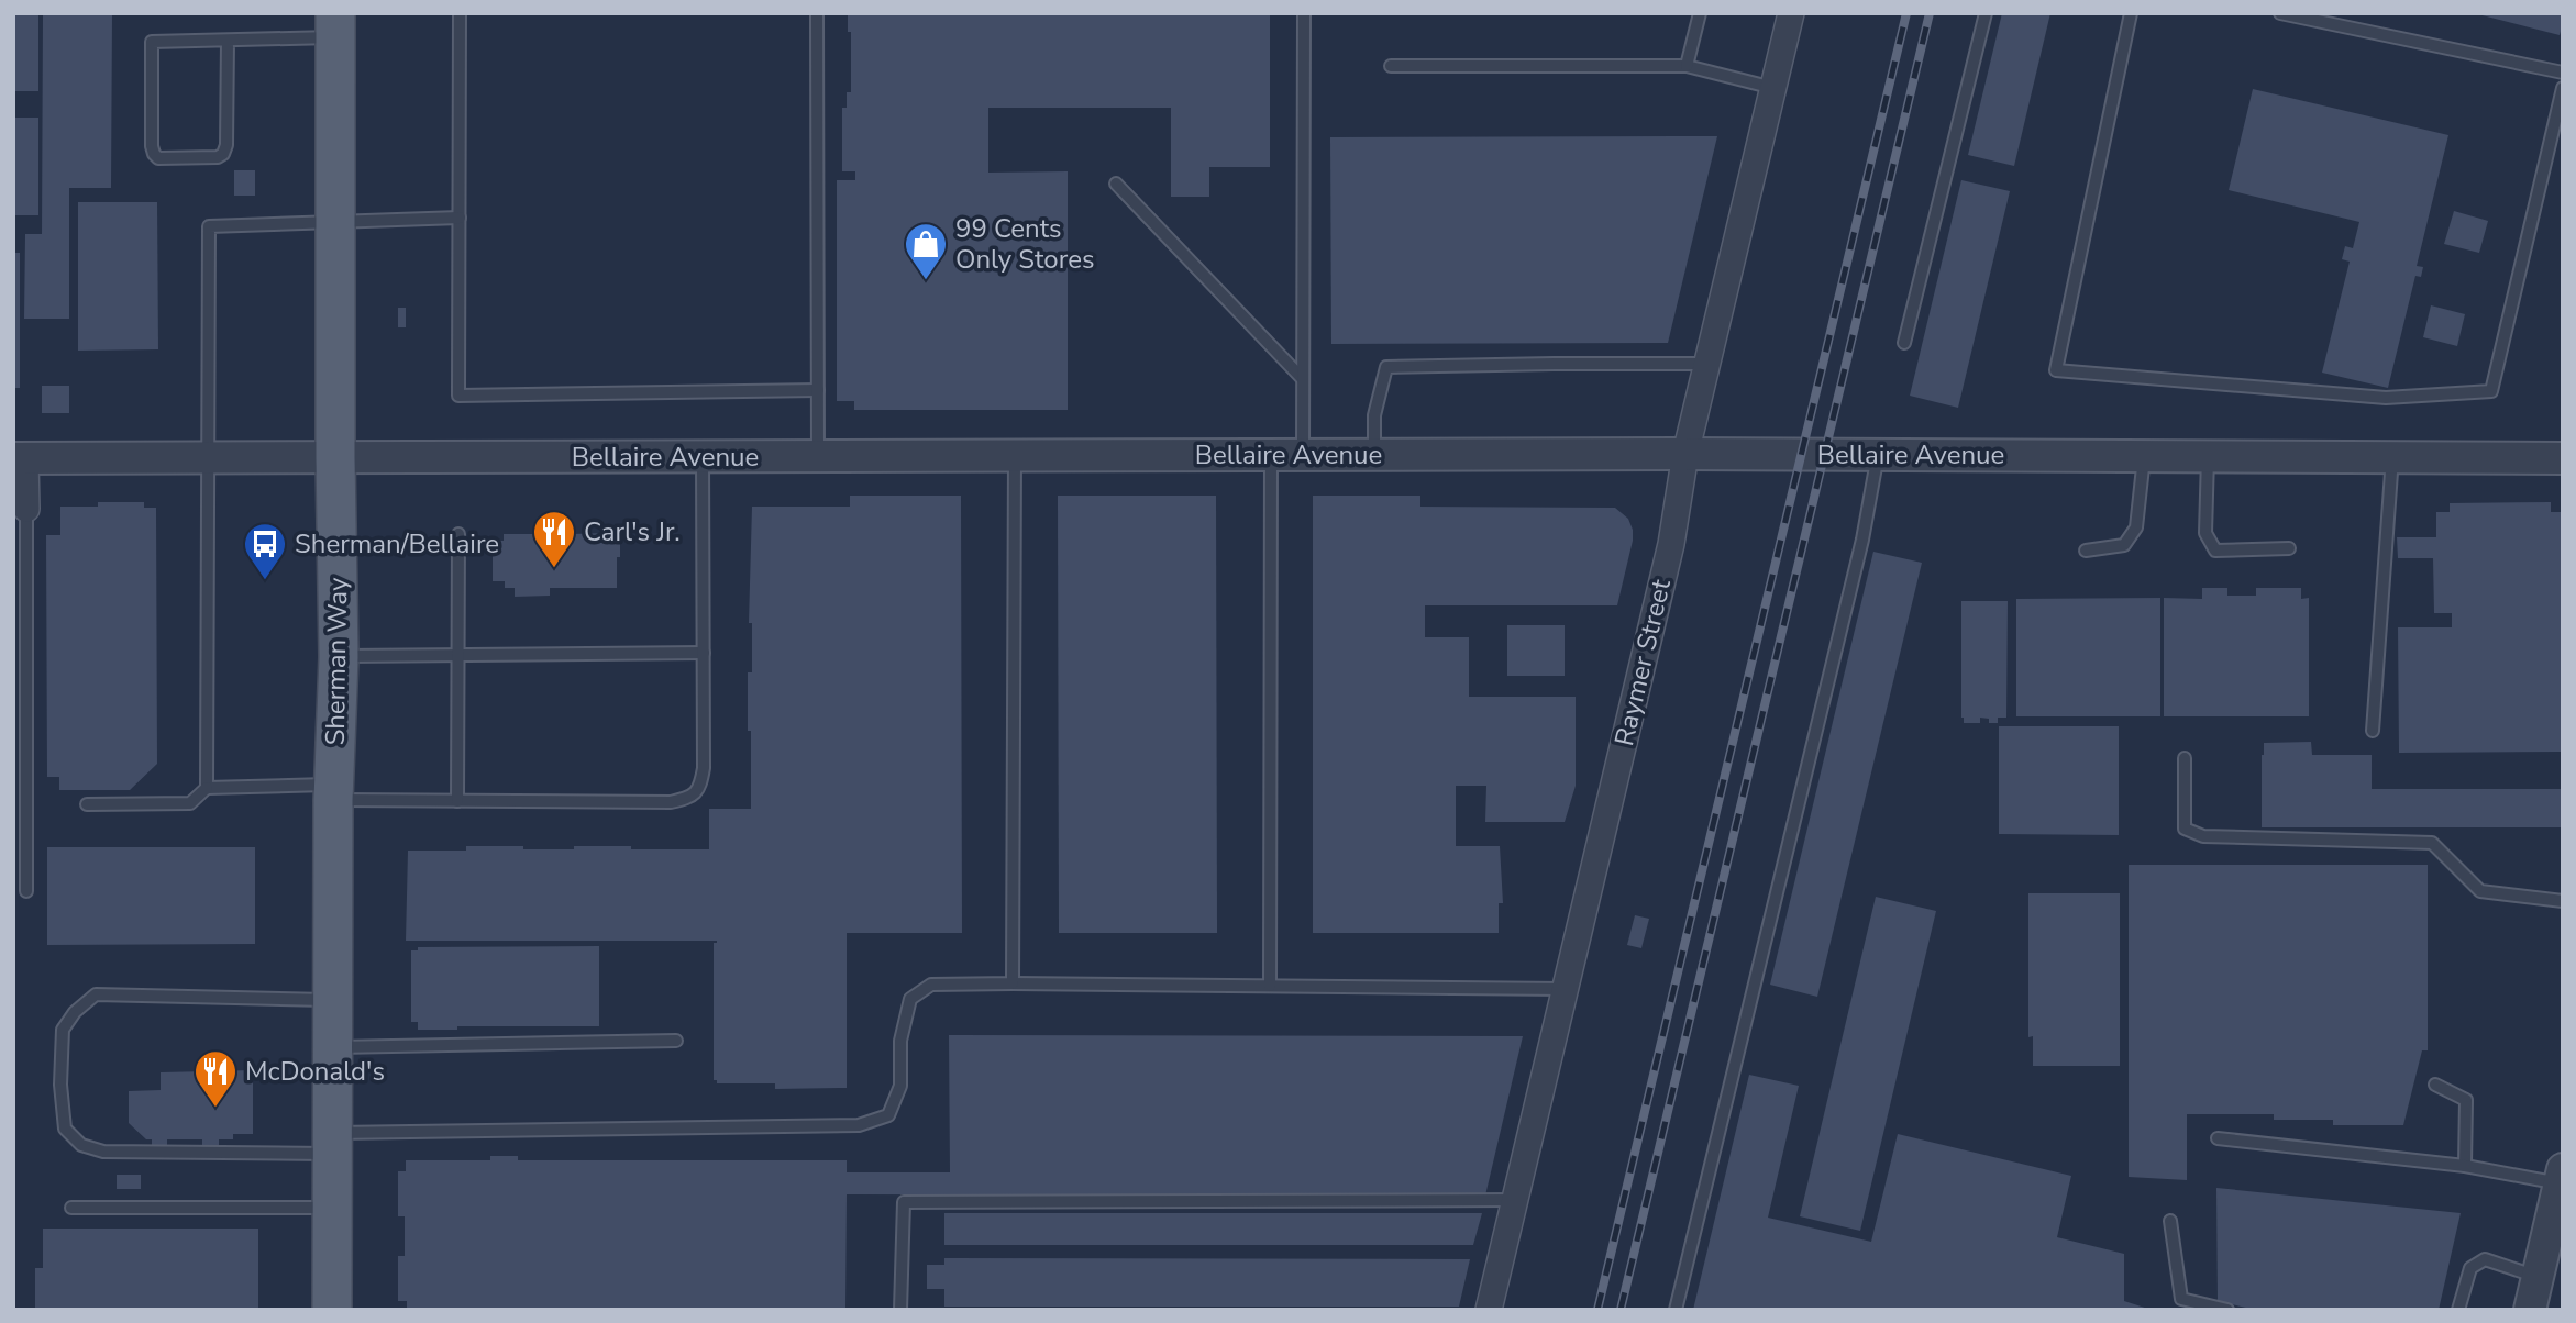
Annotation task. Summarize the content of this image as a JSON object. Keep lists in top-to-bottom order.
{
  "streets": {
    "main road": ["Sherman Way"],
    "street": ["Bellaire Avenue", "Raymer Street"]
  },
  "crossings": [
    ["Bellaire Avenue", "Sherman Way"],
    ["Bellaire Avenue", "Raymer Street"]
  ],
  "places": {
    "shop": ["99 Cents Only Stores"],
    "restaurant": ["Carl's Jr.", "McDonald's"],
    "bus stop": ["Sherman/Bellaire"]
  }
}
